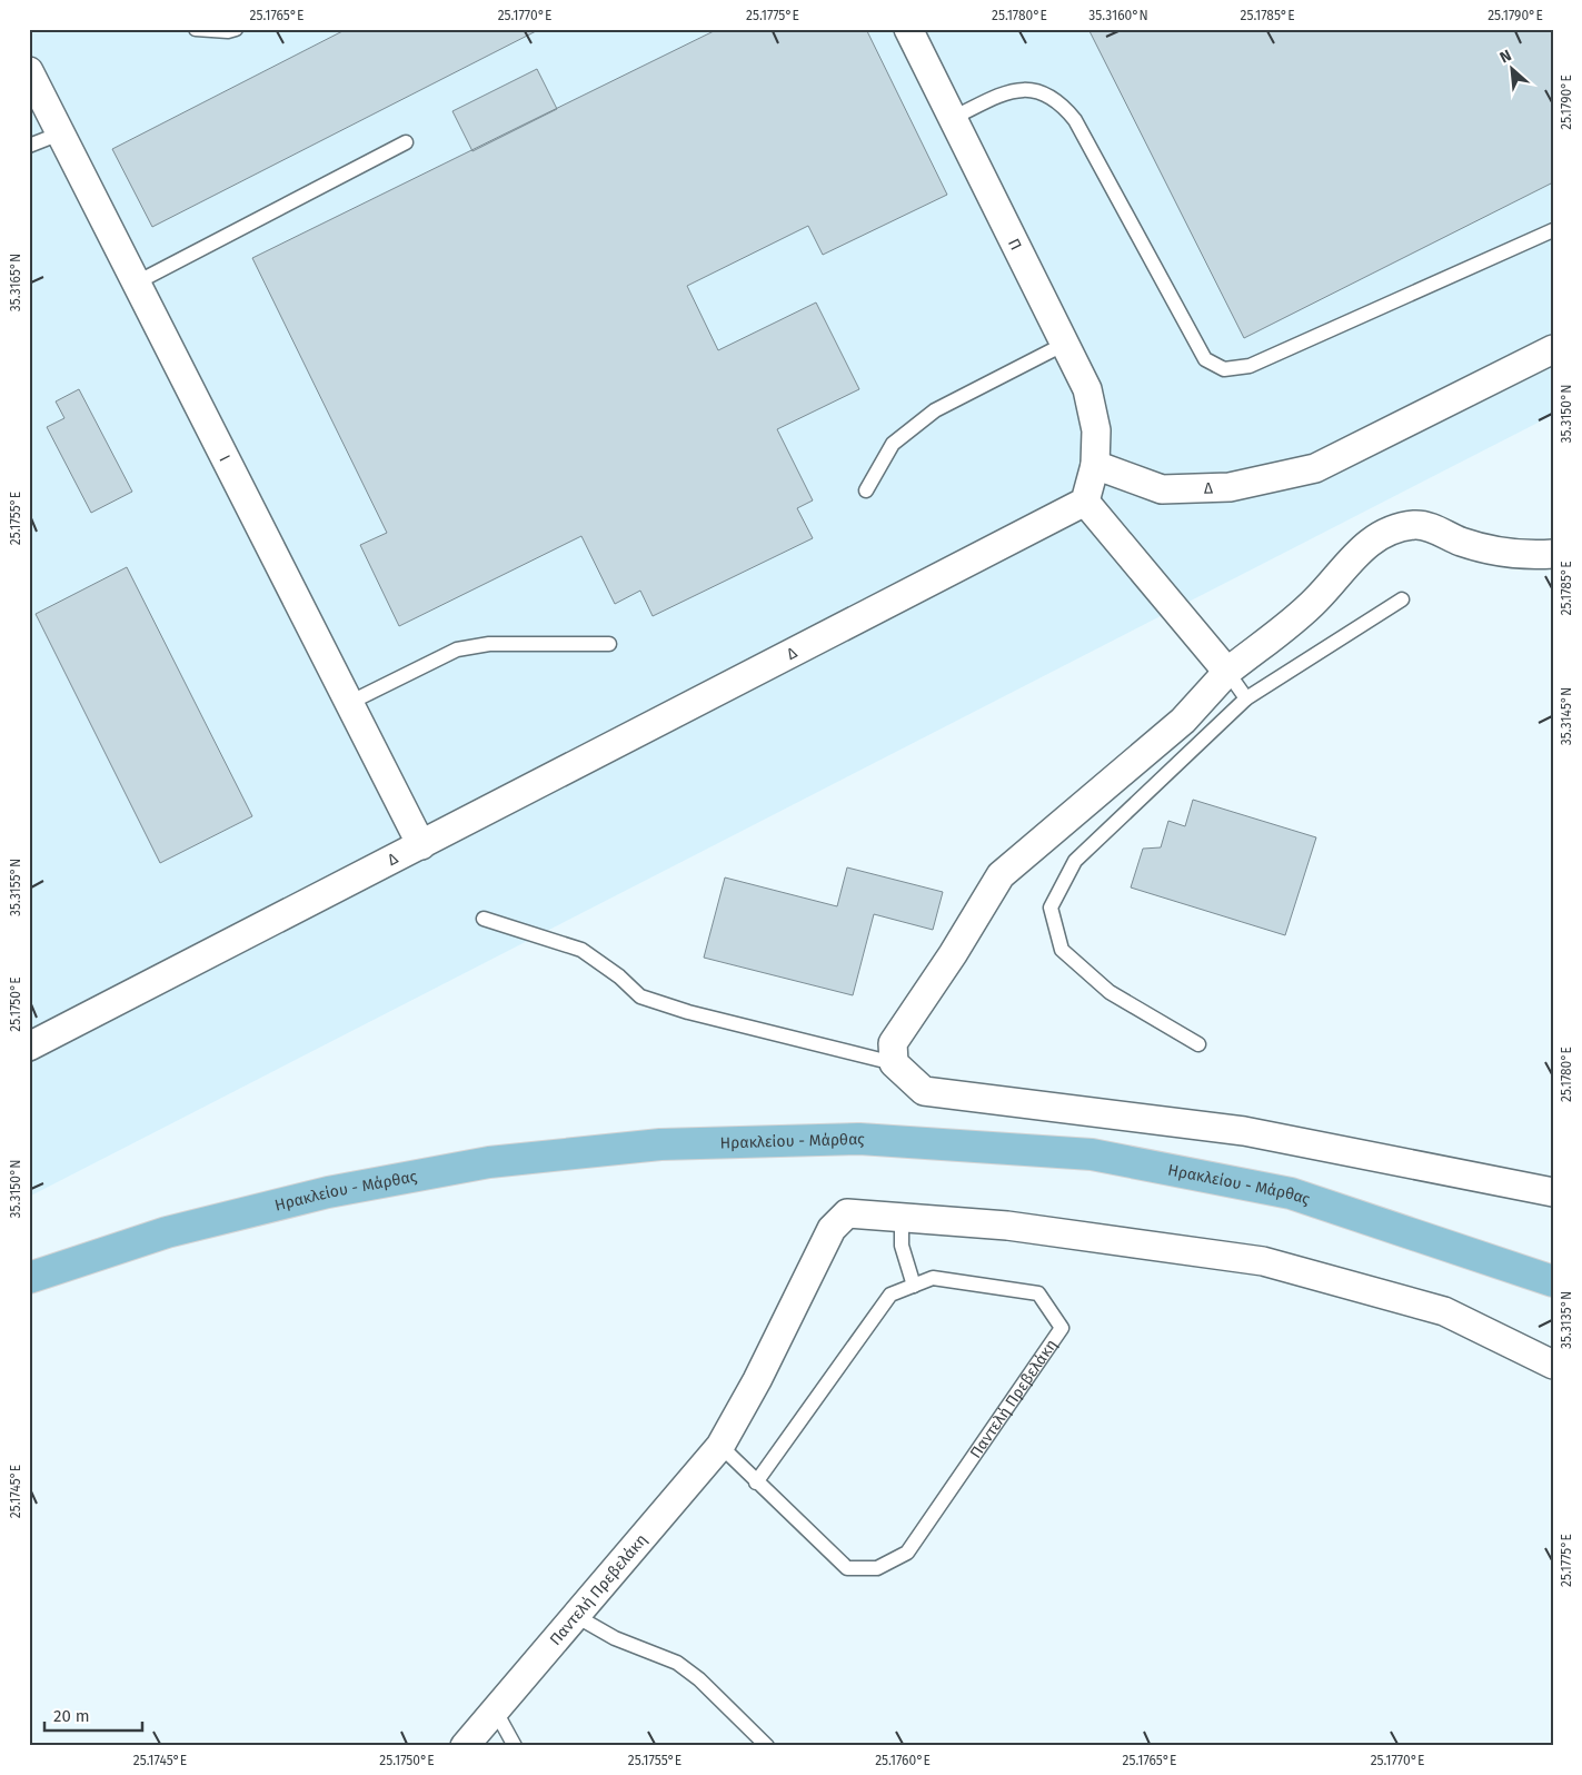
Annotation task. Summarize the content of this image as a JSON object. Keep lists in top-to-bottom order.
{
  "streets": {
    "main road": ["Ηρακλείου - Μάρθας"],
    "street": [
      "Π",
      "Ι",
      "Δ",
      "Παντελή Πρεβελάκη"
    ]
  },
  "crossings": [
    ["Π", "Δ"],
    ["Ι", "Δ"]
  ],
  "scale_bar": "20 m",
  "north": "top left",
  "coordinates": [
    "25.1765°E",
    "25.1770°E",
    "25.1775°E",
    "25.1780°E",
    "35.3160°N",
    "25.1785°E",
    "25.1790°E",
    "35.3165°N",
    "35.3150°N",
    "25.1755°E",
    "35.3145°N",
    "35.3155°N",
    "25.1750°E",
    "35.3135°N",
    "25.1745°E",
    "25.1760°E"
  ]
}
